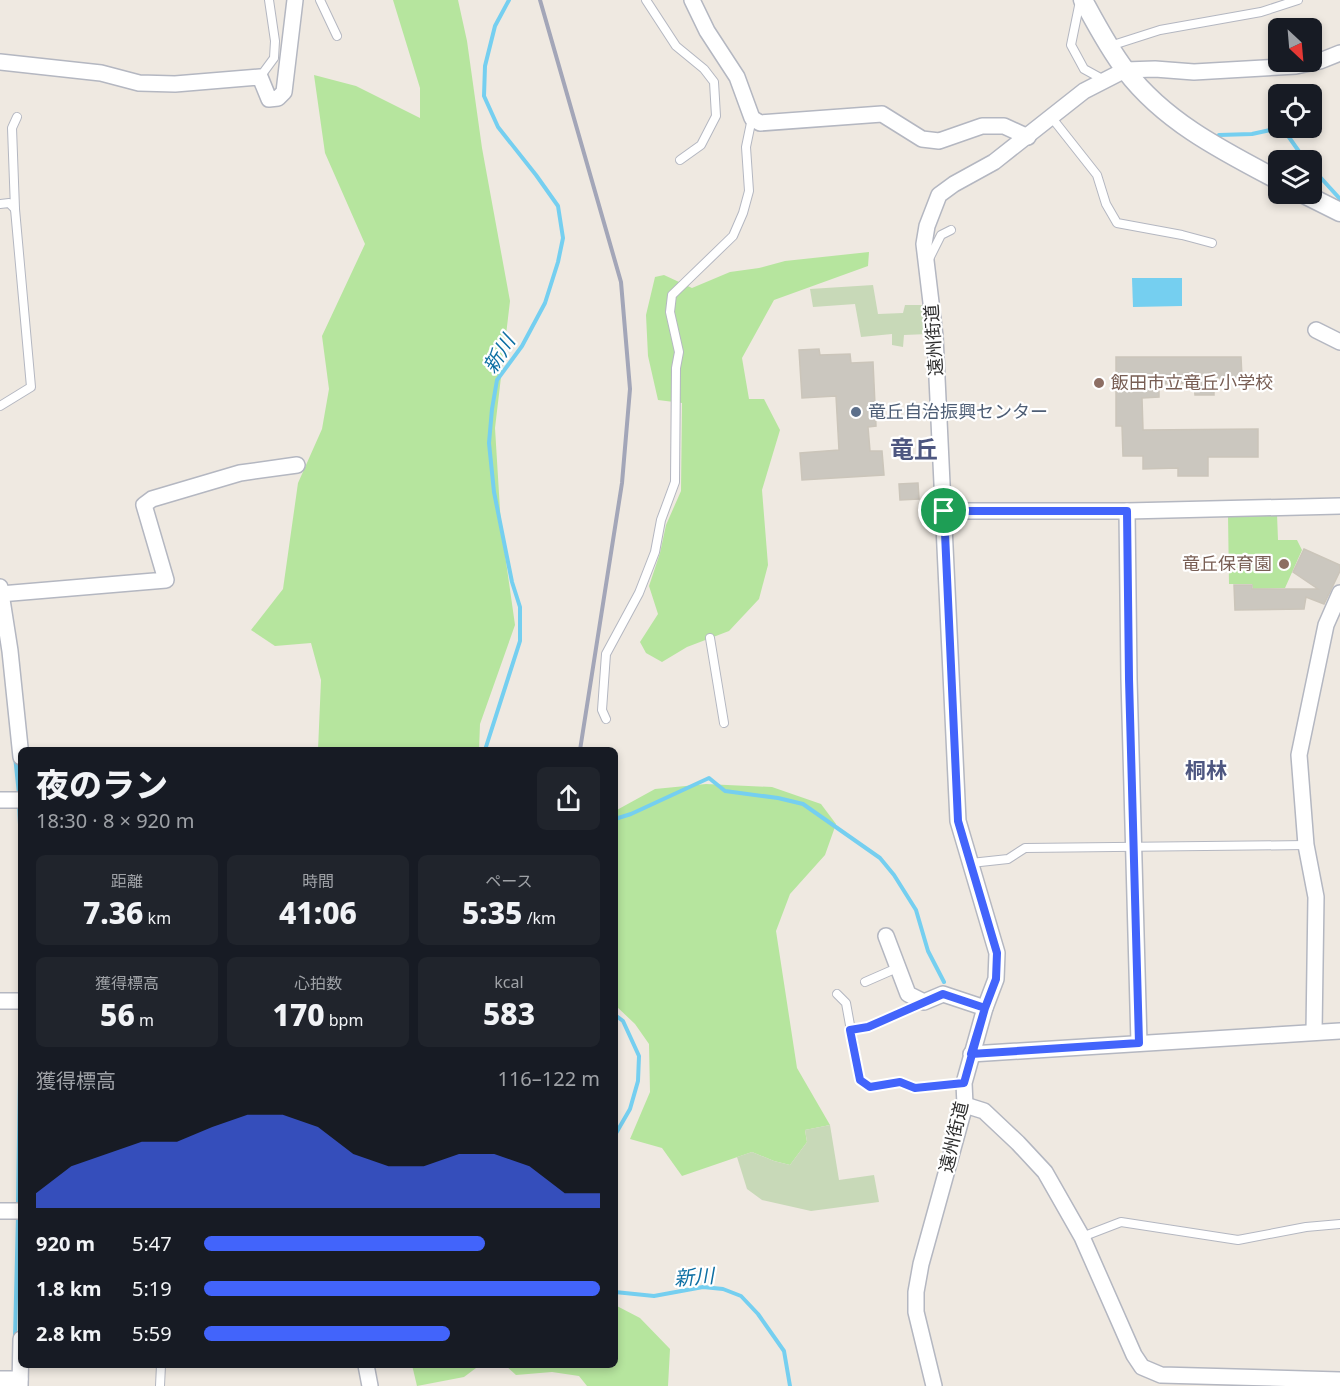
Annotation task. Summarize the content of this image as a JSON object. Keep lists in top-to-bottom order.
{
  "streets": {
    "street": ["遠州街道"]
  },
  "districts": ["竜丘", "桐林"],
  "water": ["新川"],
  "places": ["飯田市立竜丘小学校", "竜丘自治振興センター", "竜丘保育園"],
  "north": "bottom right",
  "page": {
    "heading": ["夜のラン", "18:30 · 8 × 920 m"],
    "stats": [
      ["距離", "7.36 km"],
      ["時間", "41:06"],
      ["ペース", "5:35 /km"],
      ["獲得標高", "56 m"],
      ["心拍数", "170 bpm"],
      ["kcal", "583"]
    ],
    "chart": ["獲得標高", "116–122 m"],
    "list": [
      {
        "name": "920 m",
        "note": "5:47"
      },
      {
        "name": "1.8 km",
        "note": "5:19"
      },
      {
        "name": "2.8 km",
        "note": "5:59"
      }
    ]
  }
}
